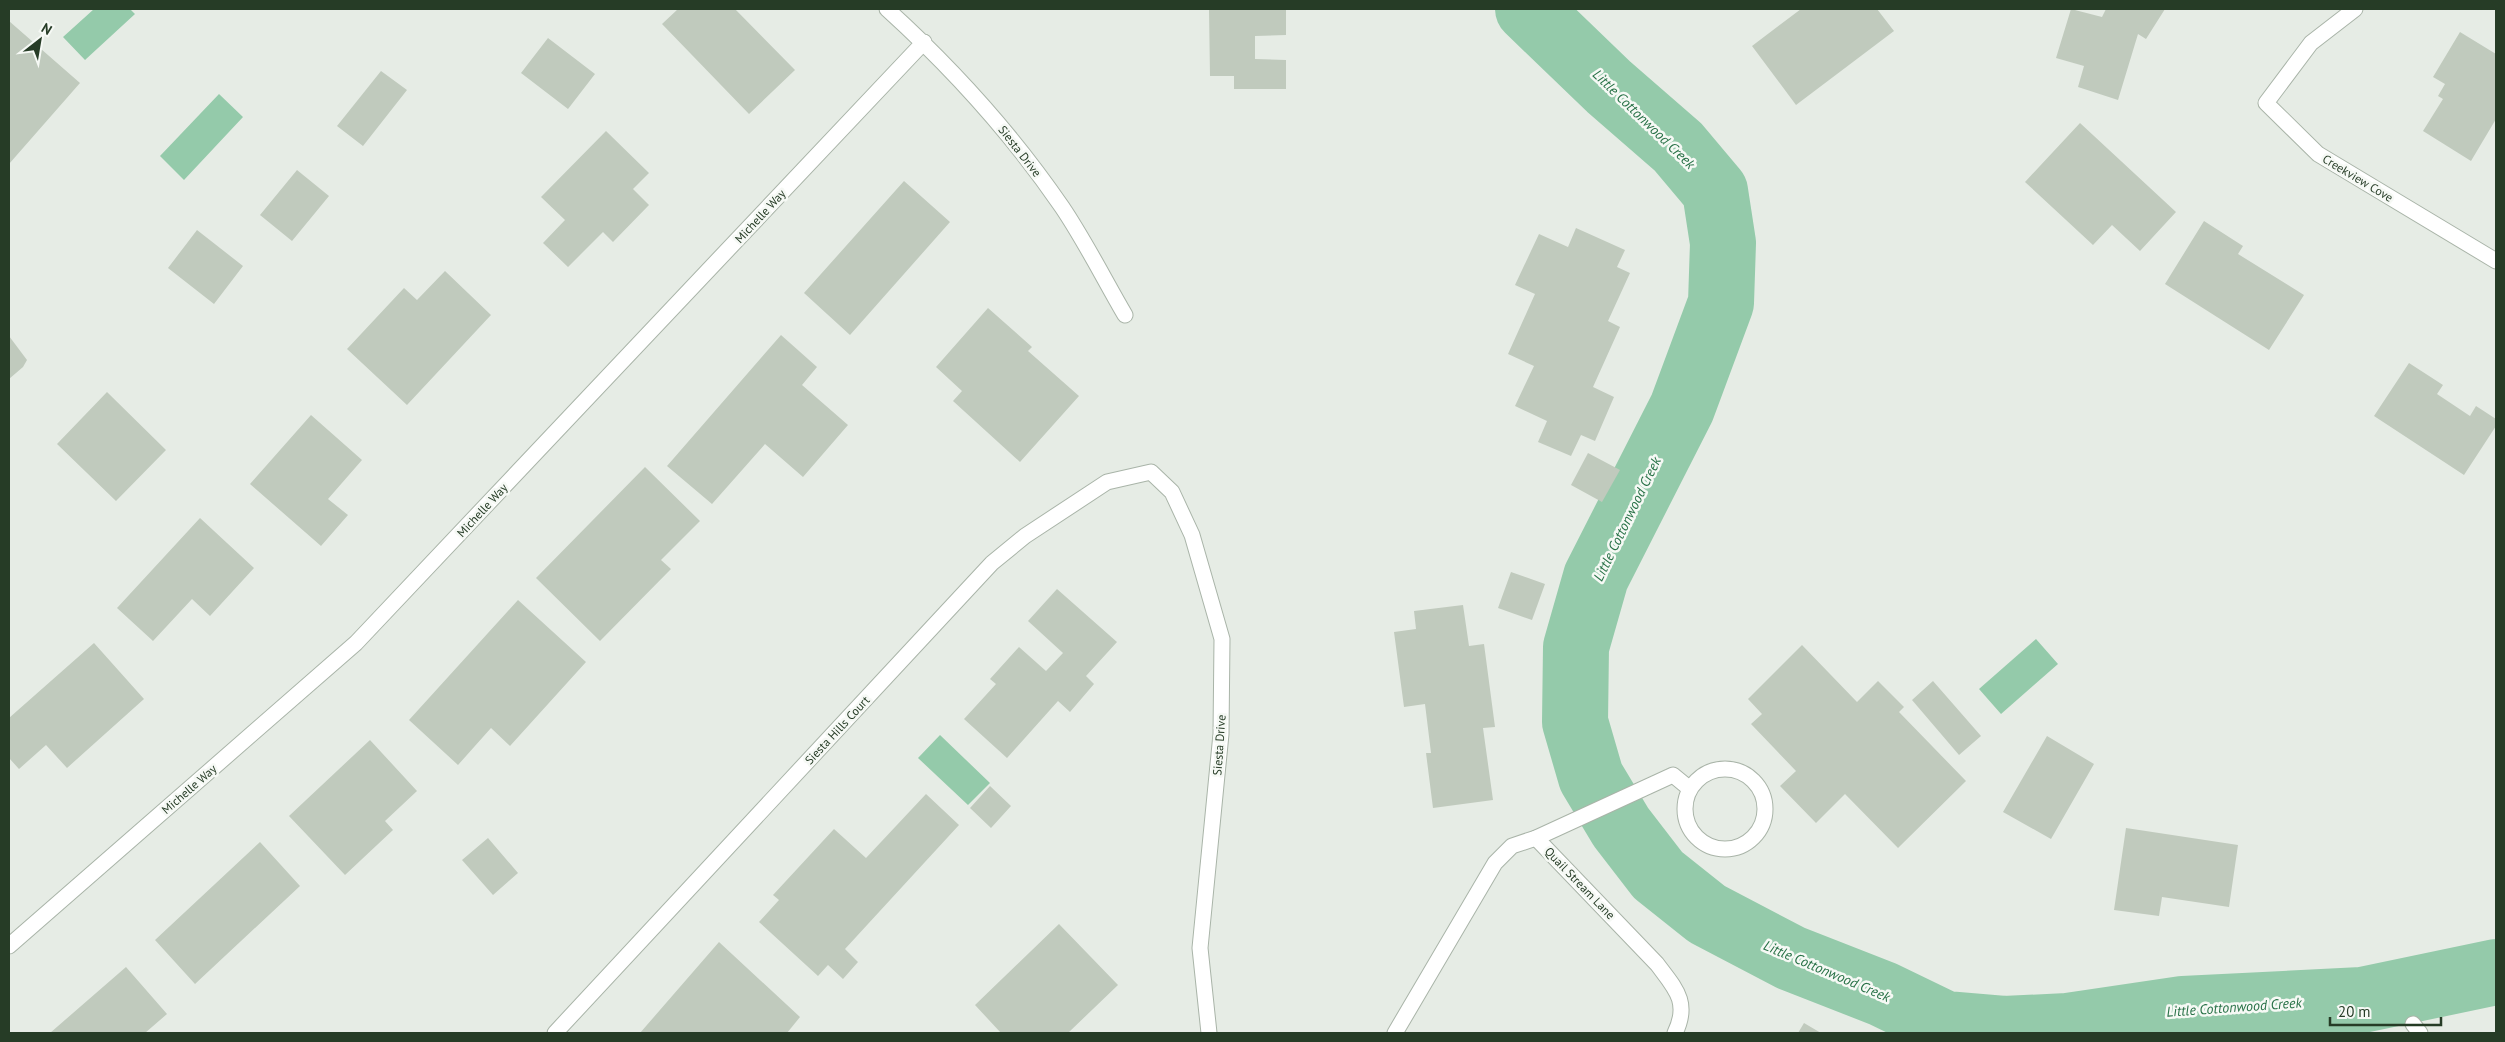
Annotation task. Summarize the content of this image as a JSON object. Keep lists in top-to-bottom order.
{
  "streets": {
    "street": [
      "Siesta Drive",
      "Creekview Cove",
      "Michelle Way",
      "Siesta Hills Court",
      "Quail Stream Lane"
    ]
  },
  "crossings": [
    ["Siesta Drive", "Michelle Way"],
    ["Siesta Drive", "Siesta Hills Court"]
  ],
  "water": ["Little Cottonwood Creek"],
  "scale_bar": "20 m",
  "north": "top right"
}
